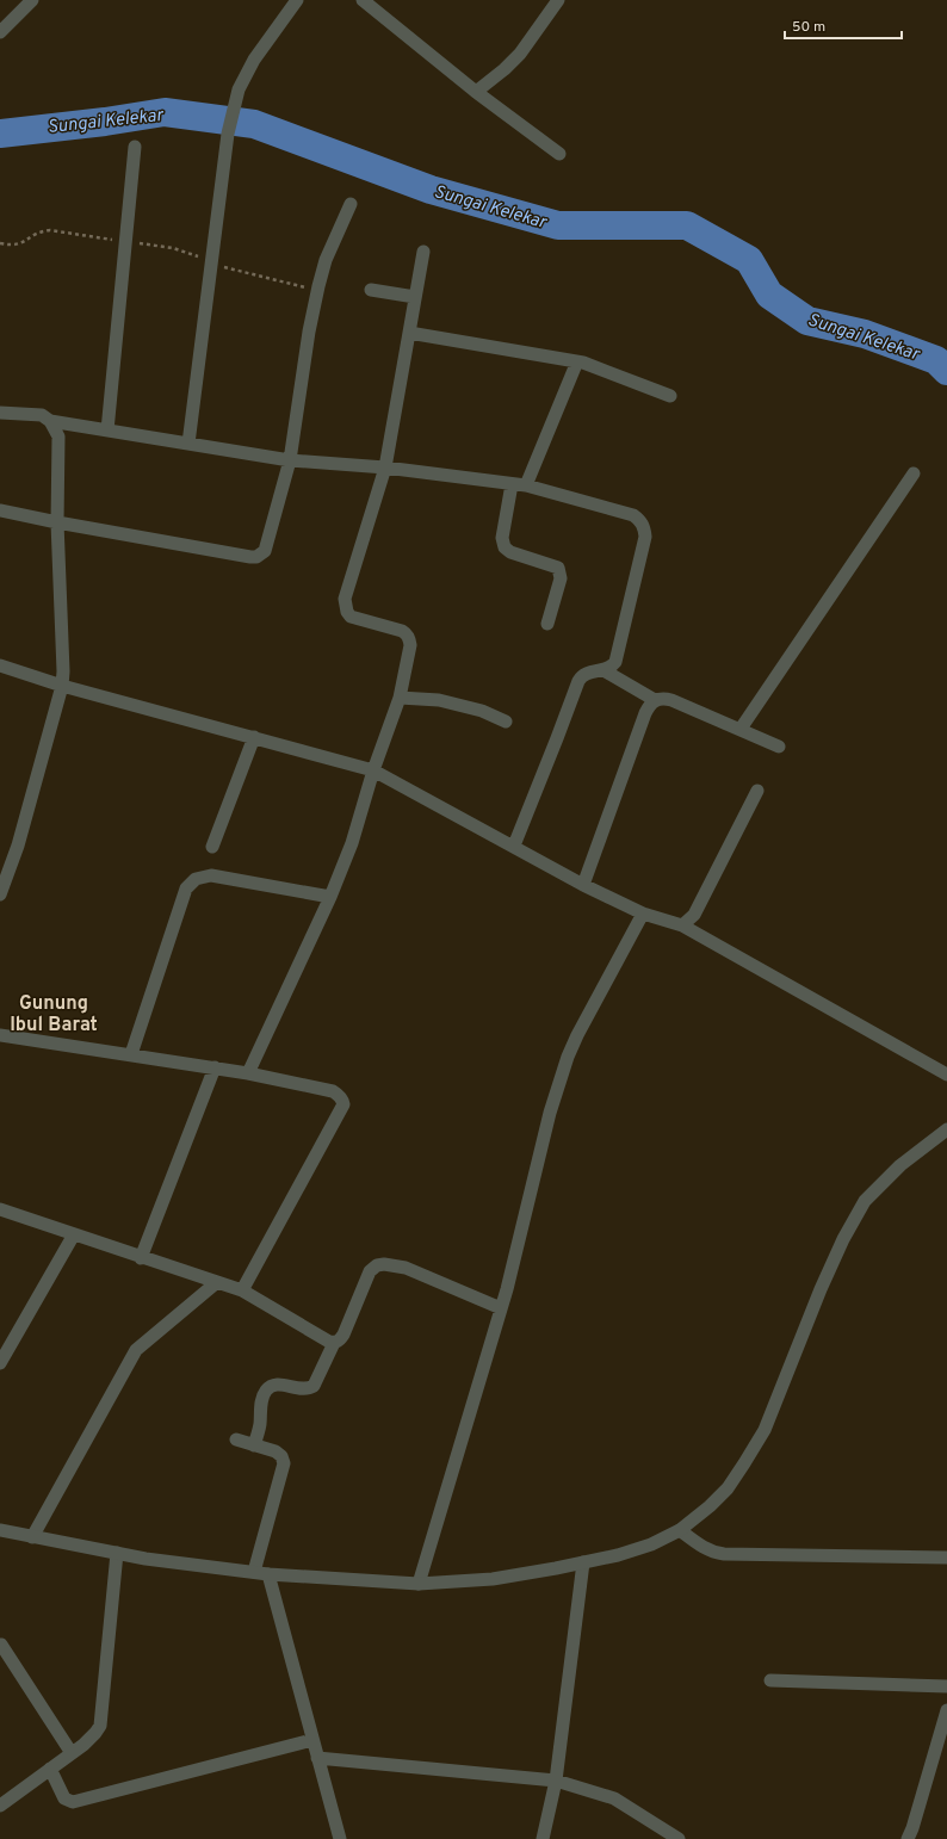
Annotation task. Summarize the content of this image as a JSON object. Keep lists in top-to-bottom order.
{
  "districts": ["Gunung Ibul Barat"],
  "water": ["Sungai Kelekar"],
  "scale_bar": "50 m"
}
